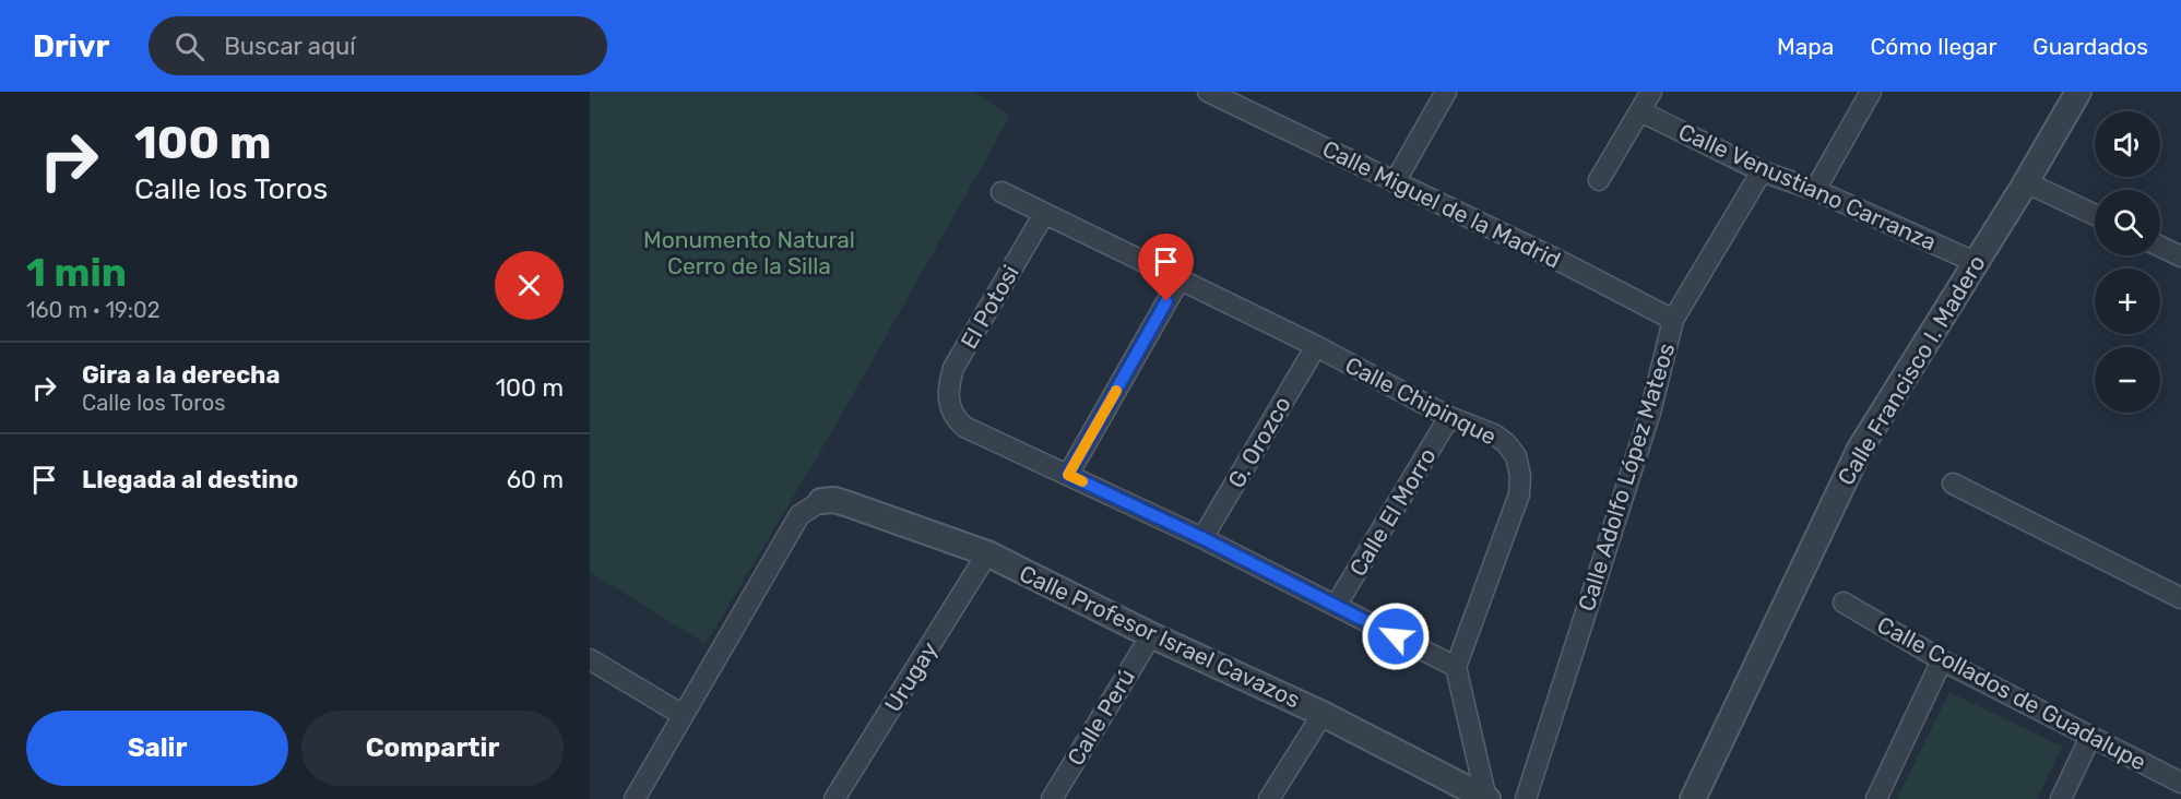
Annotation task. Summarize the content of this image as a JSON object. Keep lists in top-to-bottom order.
{
  "streets": {
    "street": [
      "Calle Venustiano Carranza",
      "Calle Miguel de la Madrid",
      "El Potosi",
      "Calle Francisco I. Madero",
      "Calle Chipinque",
      "G. Orozco",
      "Calle Adolfo López Mateos",
      "Calle El Morro",
      "Calle Profesor Israel Cavazos",
      "Urugay",
      "Calle Collados de Guadalupe",
      "Calle Perú"
    ]
  },
  "crossings": [
    ["Calle Venustiano Carranza", "Calle Francisco I. Madero"],
    ["Calle Venustiano Carranza", "Calle Adolfo López Mateos"],
    ["Calle Miguel de la Madrid", "Calle Adolfo López Mateos"],
    ["El Potosi", "Calle Chipinque"],
    ["Calle Chipinque", "G. Orozco"],
    ["Calle Chipinque", "Calle El Morro"],
    ["Calle Profesor Israel Cavazos", "Urugay"],
    ["Calle Profesor Israel Cavazos", "Calle Perú"]
  ],
  "parks": ["Monumento Natural Cerro de la Silla"],
  "page": {
    "header": "Drivr",
    "search": "Buscar aquí",
    "nav": ["Mapa", "Cómo llegar", "Guardados"],
    "turn": ["100 m", "Calle los Toros"],
    "map_buttons": ["+", "−"],
    "heading": ["1 min", "160 m · 19:02"],
    "list": [
      {
        "name": "Gira a la derecha",
        "note": "Calle los Toros",
        "value": "100 m"
      },
      {
        "name": "Llegada al destino",
        "value": "60 m"
      }
    ],
    "buttons": ["Salir", "Compartir"]
  }
}
